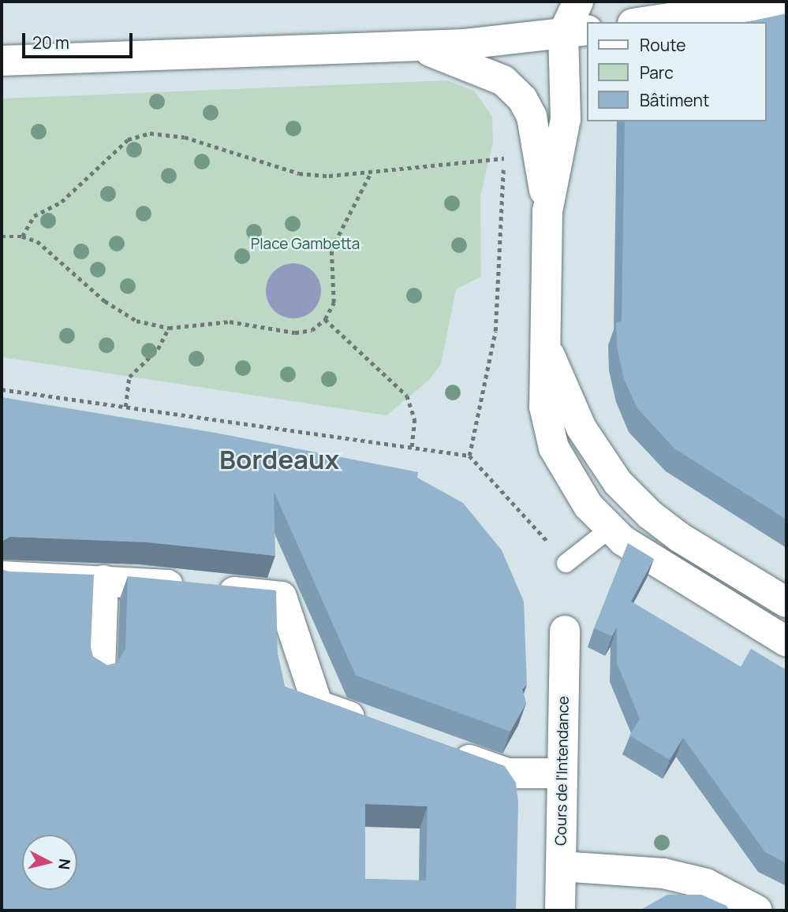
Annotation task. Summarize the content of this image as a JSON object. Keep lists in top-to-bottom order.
{
  "streets": {
    "main road": ["Cours de l'Intendance"]
  },
  "districts": ["Bordeaux"],
  "parks": ["Place Gambetta"],
  "legend": ["Route", "Parc", "Bâtiment"],
  "scale_bar": "20 m",
  "north": "right"
}
